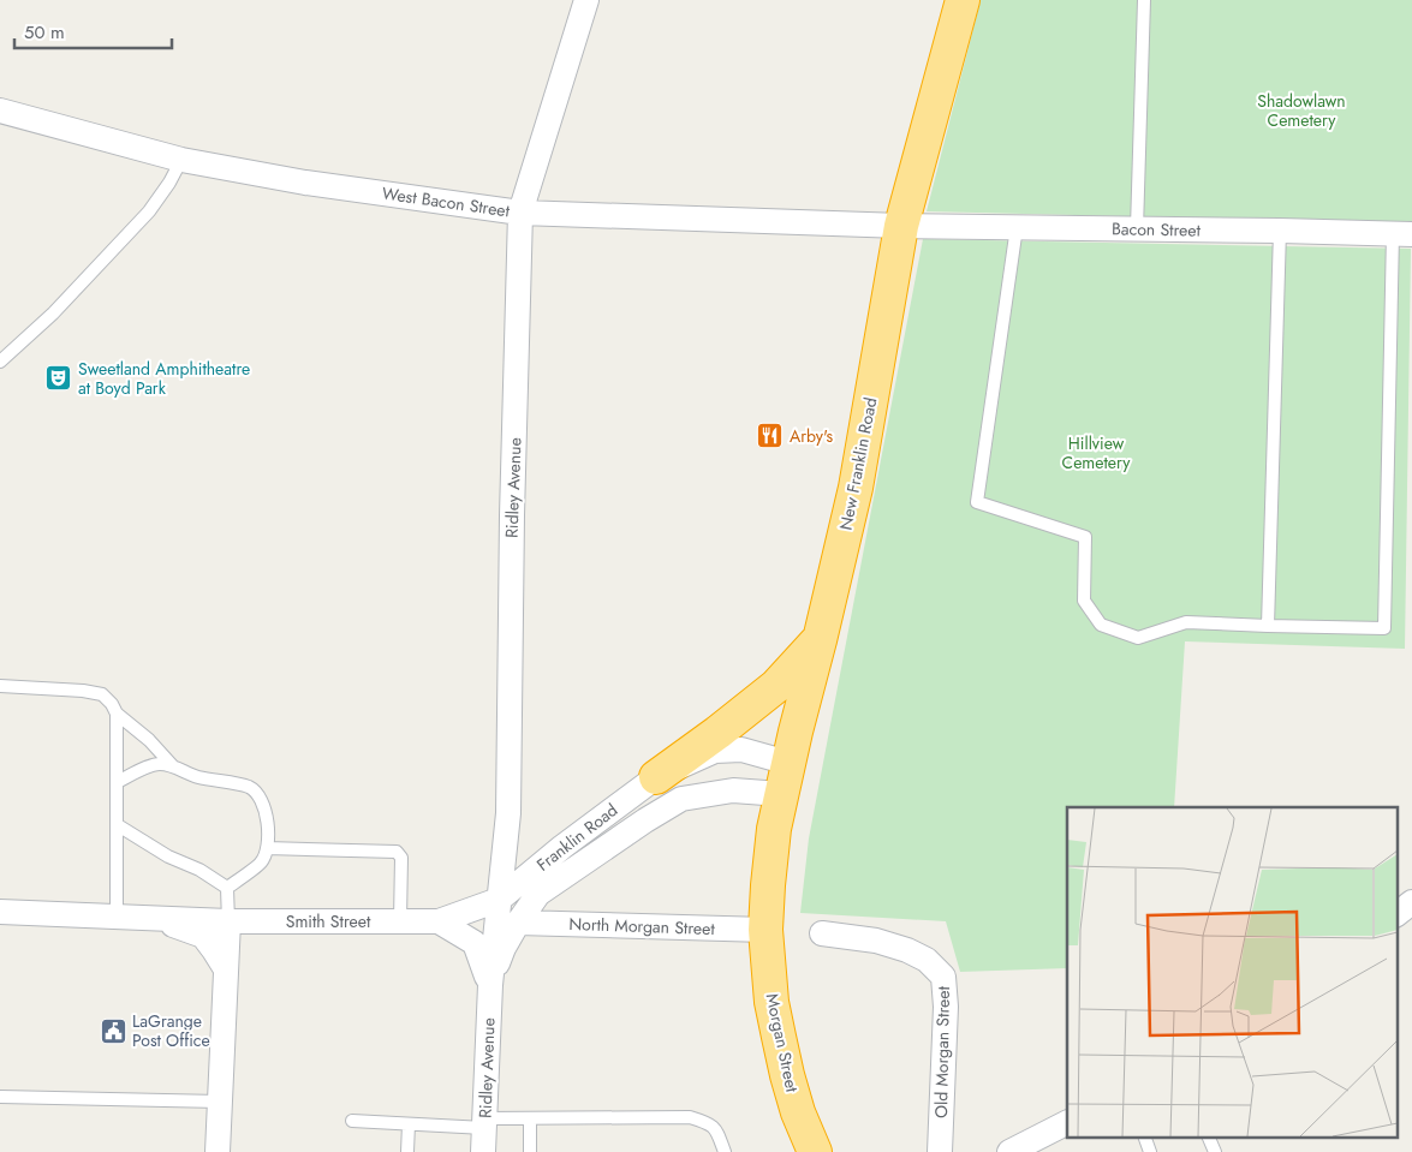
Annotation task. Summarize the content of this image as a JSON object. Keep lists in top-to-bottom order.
{
  "streets": {
    "highway": ["New Franklin Road", "Morgan Street"],
    "street": [
      "West Bacon Street",
      "Bacon Street",
      "Ridley Avenue",
      "Franklin Road",
      "Smith Street",
      "North Morgan Street",
      "Old Morgan Street"
    ]
  },
  "crossings": [
    ["West Bacon Street", "Bacon Street"],
    ["West Bacon Street", "New Franklin Road"],
    ["West Bacon Street", "Ridley Avenue"],
    ["Bacon Street", "New Franklin Road"],
    ["New Franklin Road", "Franklin Road"],
    ["New Franklin Road", "North Morgan Street"],
    ["New Franklin Road", "Morgan Street"],
    ["Ridley Avenue", "Franklin Road"],
    ["Ridley Avenue", "Smith Street"],
    ["Ridley Avenue", "North Morgan Street"],
    ["Franklin Road", "Smith Street"],
    ["Franklin Road", "North Morgan Street"],
    ["North Morgan Street", "Morgan Street"]
  ],
  "parks": ["Shadowlawn Cemetery", "Hillview Cemetery"],
  "places": {
    "theatre": ["Sweetland Amphitheatre at Boyd Park"],
    "restaurant": ["Arby's"],
    "public building": ["LaGrange Post Office"]
  },
  "scale_bar": "50 m"
}
